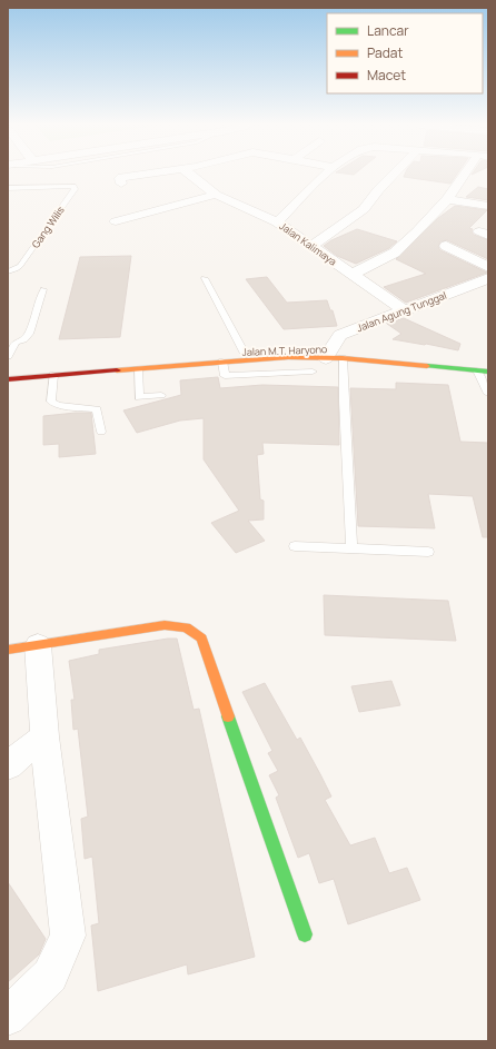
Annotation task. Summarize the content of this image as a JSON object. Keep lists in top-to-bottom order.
{
  "streets": {
    "main road": ["Jalan M.T. Haryono"],
    "street": ["Jalan Kalimaya", "Jalan Agung Tunggal"],
    "lane": ["Gang Wilis"]
  },
  "crossings": [
    ["Jalan Kalimaya", "Jalan Agung Tunggal"],
    ["Jalan Agung Tunggal", "Jalan M.T. Haryono"]
  ],
  "legend": ["Lancar", "Padat", "Macet"]
}
